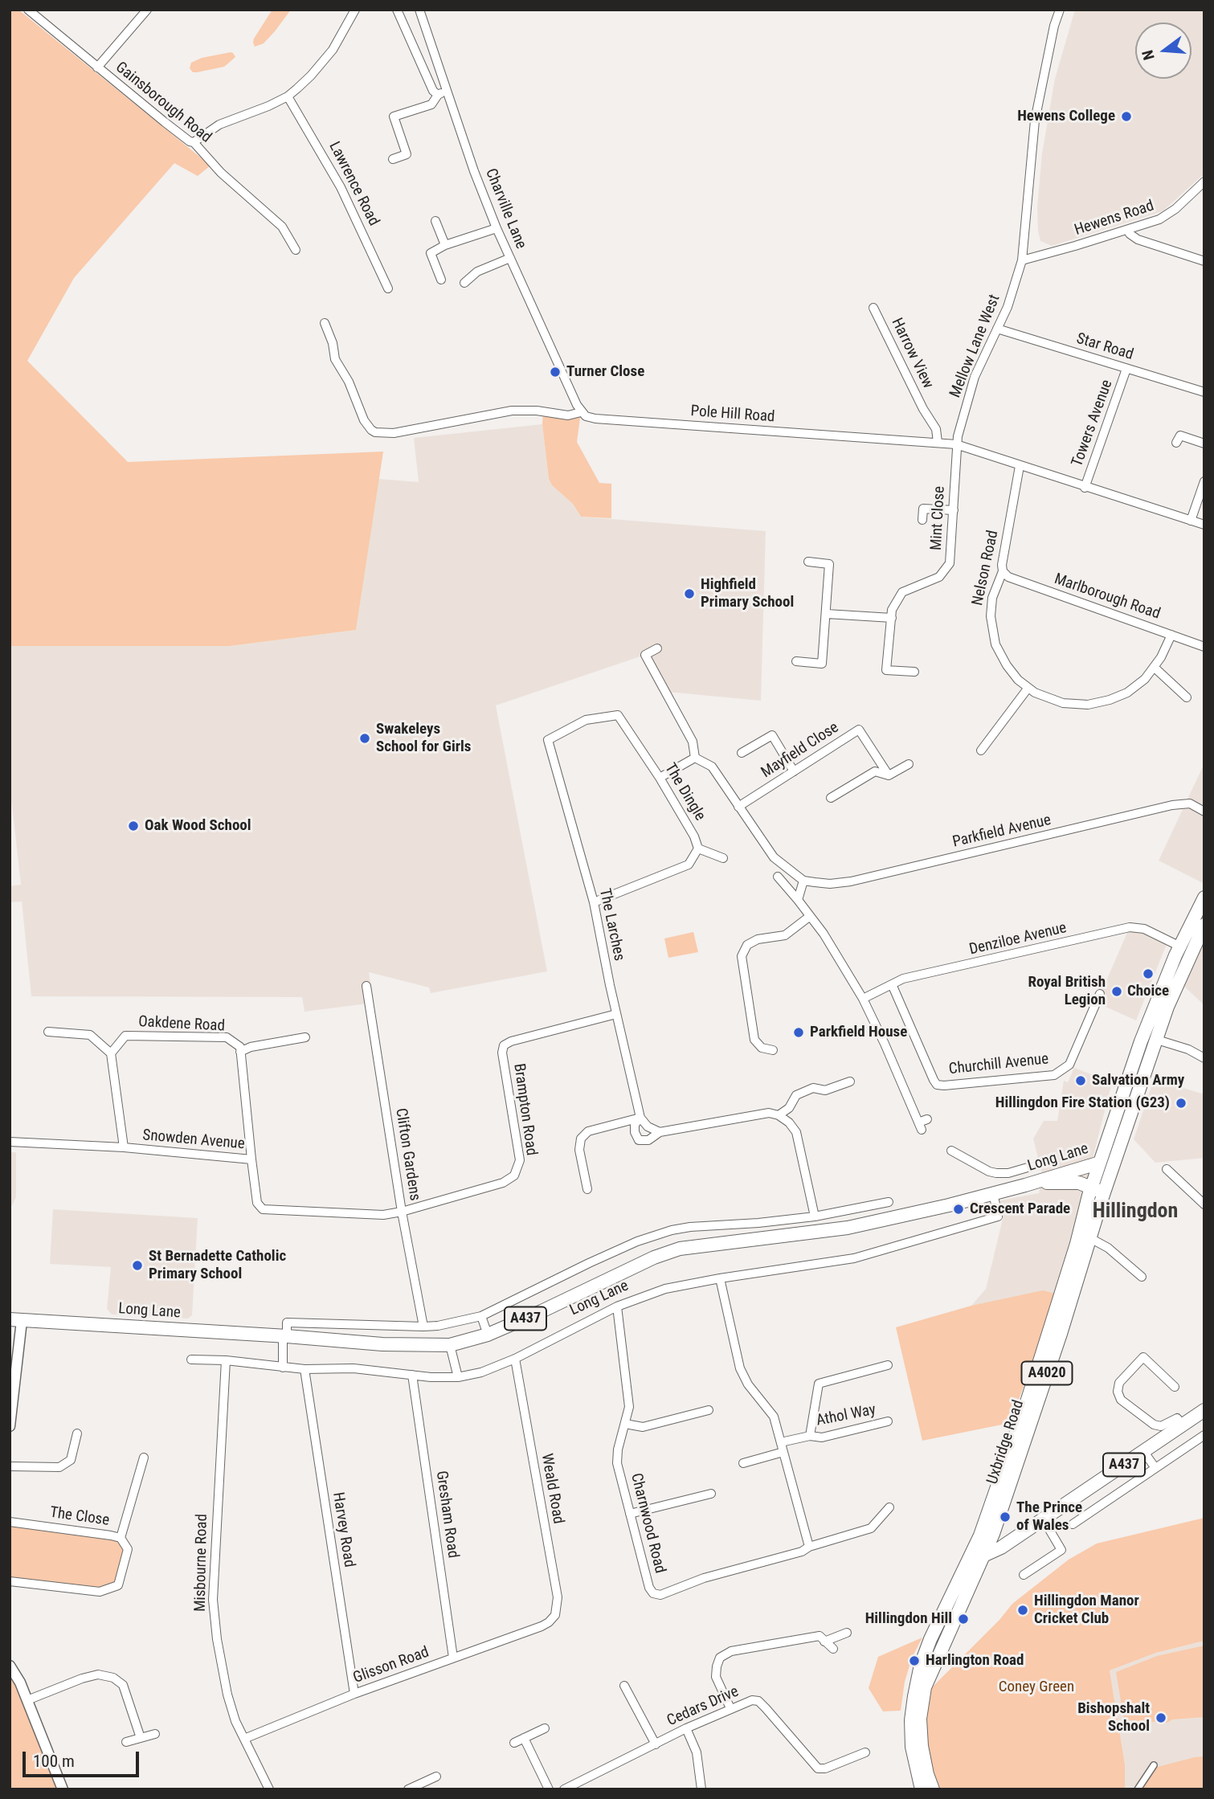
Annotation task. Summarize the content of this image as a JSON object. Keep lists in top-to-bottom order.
{
  "streets": {
    "main road": [
      "Long Lane",
      "A437",
      "A4020",
      "Uxbridge Road"
    ],
    "street": [
      "Gainsborough Road",
      "Lawrence Road",
      "Charville Lane",
      "Hewens Road",
      "Mellow Lane West",
      "Star Road",
      "Harrow View",
      "Pole Hill Road",
      "Towers Avenue",
      "Mint Close",
      "Nelson Road",
      "Marlborough Road",
      "Mayfield Close",
      "The Dingle",
      "Parkfield Avenue",
      "The Larches",
      "Denziloe Avenue",
      "Oakdene Road",
      "Churchill Avenue",
      "Brampton Road",
      "Snowden Avenue",
      "Clifton Gardens",
      "Athol Way",
      "Weald Road",
      "Gresham Road",
      "The Close",
      "Charnwood Road",
      "Harvey Road",
      "Misbourne Road",
      "Glisson Road",
      "Cedars Drive"
    ]
  },
  "crossings": [
    ["Charville Lane", "Pole Hill Road"],
    ["Hewens Road", "Mellow Lane West"],
    ["Mellow Lane West", "Star Road"],
    ["Mellow Lane West", "Pole Hill Road"],
    ["Mellow Lane West", "Mint Close"],
    ["Star Road", "Towers Avenue"],
    ["Harrow View", "Pole Hill Road"],
    ["Pole Hill Road", "Towers Avenue"],
    ["Pole Hill Road", "Mint Close"],
    ["Pole Hill Road", "Nelson Road"],
    ["Nelson Road", "Marlborough Road"],
    ["The Dingle", "The Larches"],
    ["The Larches", "Brampton Road"],
    ["Denziloe Avenue", "Churchill Avenue"],
    ["Denziloe Avenue", "Uxbridge Road"],
    ["Oakdene Road", "Snowden Avenue"],
    ["Brampton Road", "Clifton Gardens"],
    ["Long Lane", "Uxbridge Road"],
    ["Long Lane", "Weald Road"],
    ["Long Lane", "Gresham Road"],
    ["Long Lane", "Charnwood Road"],
    ["Long Lane", "Harvey Road"],
    ["Long Lane", "Misbourne Road"],
    ["A437", "Uxbridge Road"],
    ["Weald Road", "Glisson Road"],
    ["Gresham Road", "Glisson Road"],
    ["Harvey Road", "Glisson Road"],
    ["Misbourne Road", "Glisson Road"]
  ],
  "districts": ["Hillingdon"],
  "parks": ["Coney Green"],
  "places": [
    "Hewens College",
    "Turner Close",
    "Highfield Primary School",
    "Swakeleys School for Girls",
    "Oak Wood School",
    "Choice",
    "Royal British Legion",
    "Parkfield House",
    "Salvation Army",
    "Hillingdon Fire Station (G23)",
    "Crescent Parade",
    "St Bernadette Catholic Primary School",
    "The Prince of Wales",
    "Hillingdon Manor Cricket Club",
    "Hillingdon Hill",
    "Harlington Road",
    "Bishopshalt School"
  ],
  "scale_bar": "100 m",
  "north": "left"
}
